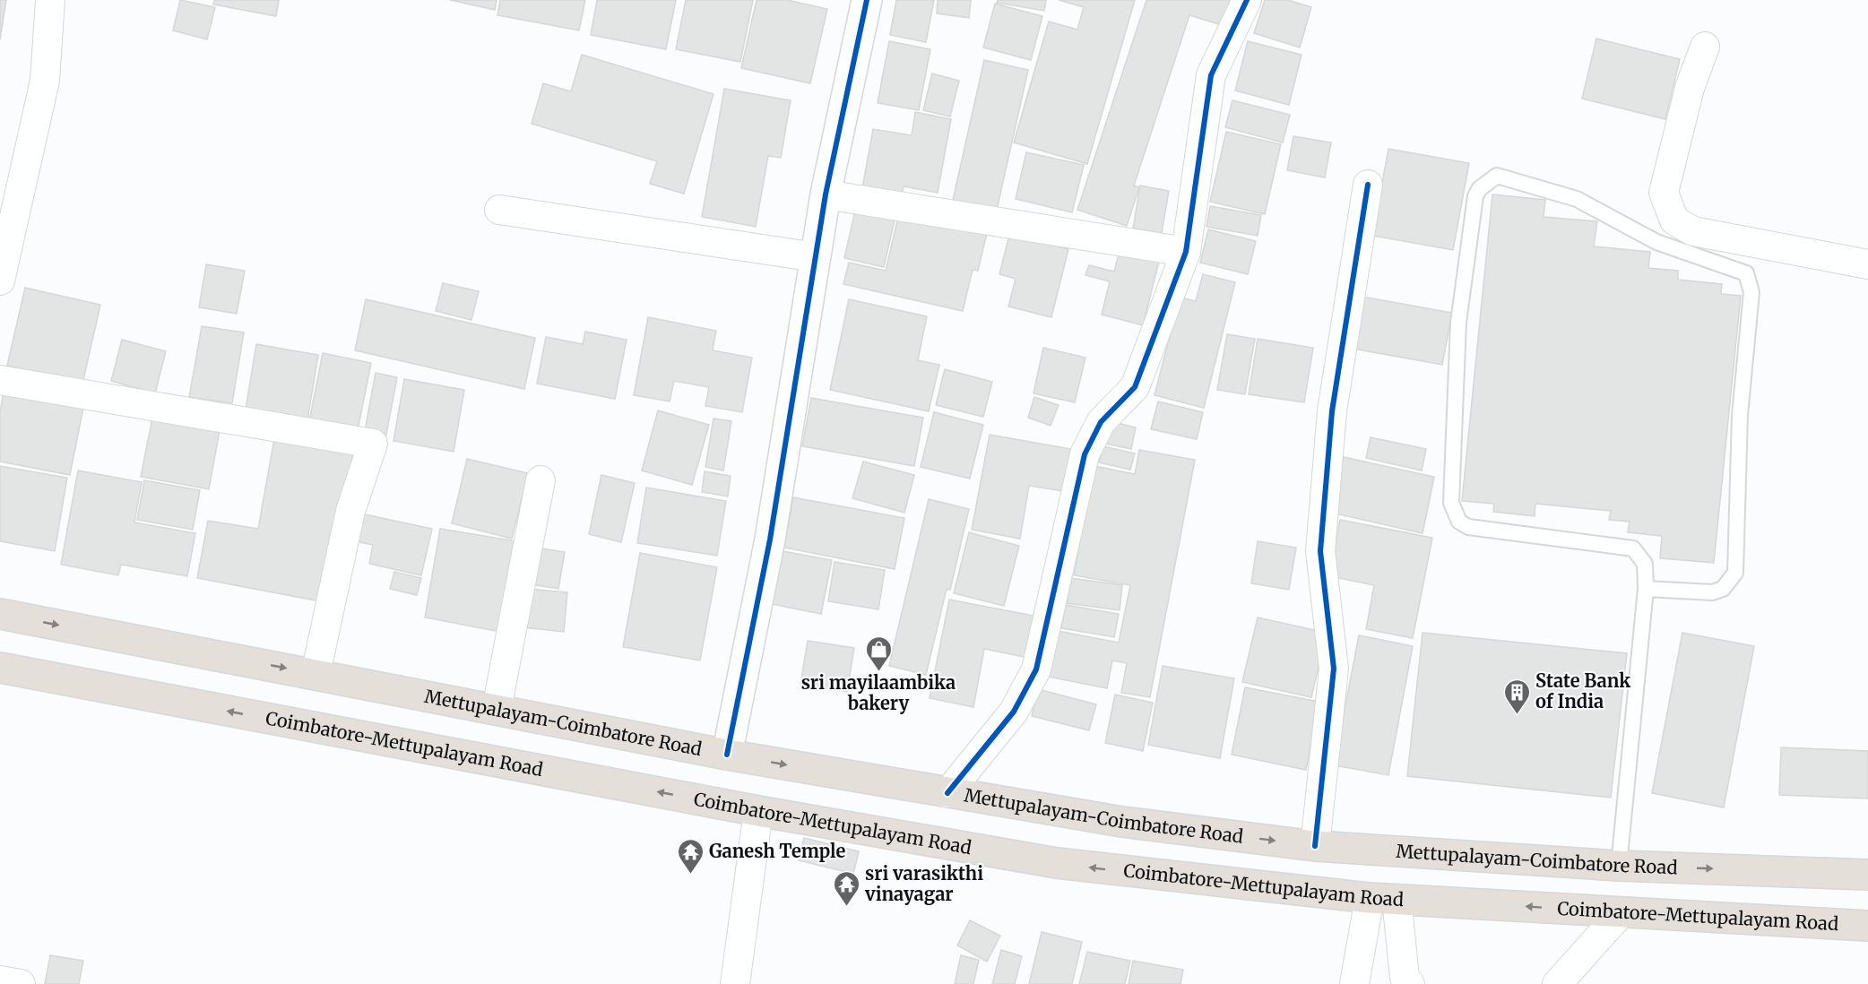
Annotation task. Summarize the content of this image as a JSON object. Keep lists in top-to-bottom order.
{
  "streets": {
    "highway": ["Mettupalayam-Coimbatore Road", "Coimbatore-Mettupalayam Road"]
  },
  "one_way": ["Mettupalayam-Coimbatore Road", "Coimbatore-Mettupalayam Road"],
  "places": {
    "shop": ["sri mayilaambika bakery"],
    "building": ["State Bank of India"],
    "temple": ["Ganesh Temple", "sri varasikthi vinayagar"]
  }
}
